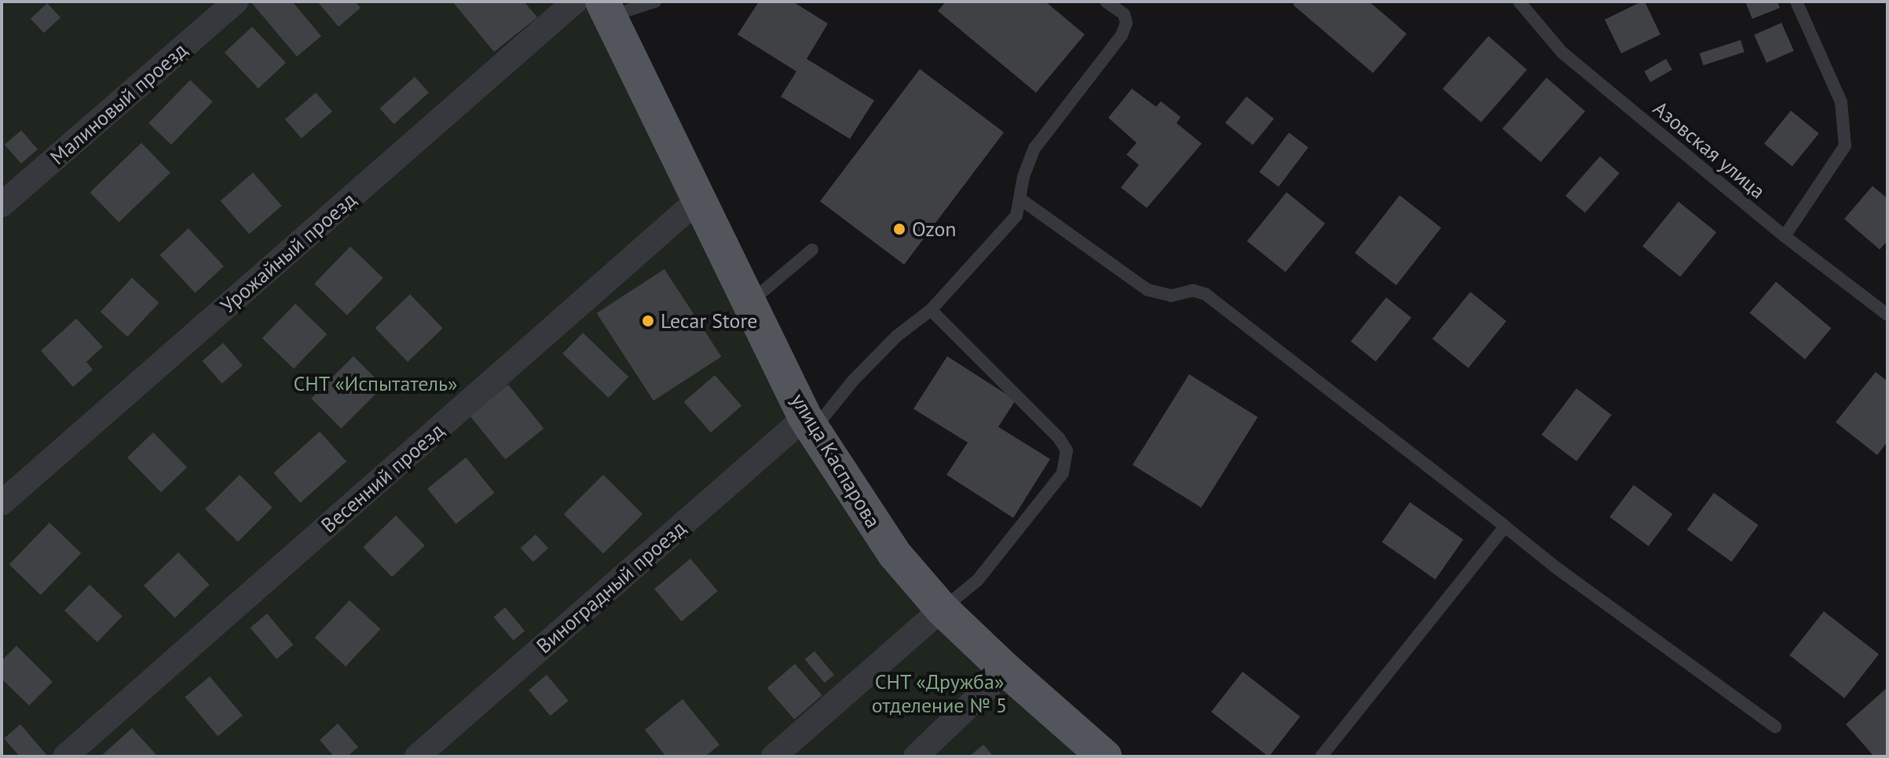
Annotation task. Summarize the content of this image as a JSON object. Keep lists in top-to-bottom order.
{
  "streets": {
    "main road": ["улица Каспарова"],
    "street": [
      "Малиновый проезд",
      "Урожайный проезд",
      "Весенний проезд",
      "Виноградный проезд"
    ],
    "lane": ["Азовская улица"]
  },
  "crossings": [
    ["улица Каспарова", "Весенний проезд"],
    ["улица Каспарова", "Виноградный проезд"]
  ],
  "parks": ["СНТ «Испытатель»", "СНТ «Дружба» отделение № 5"],
  "places": ["Ozon", "Lecar Store"]
}
